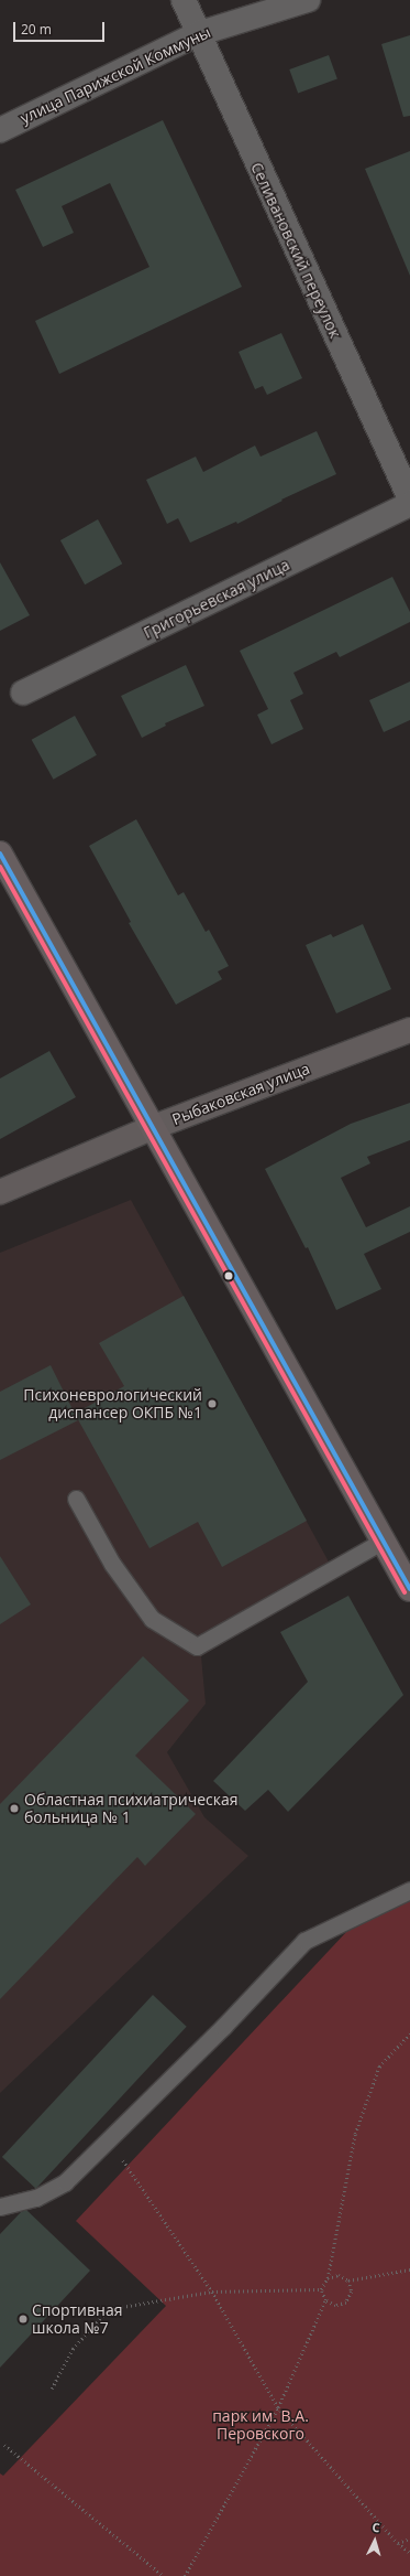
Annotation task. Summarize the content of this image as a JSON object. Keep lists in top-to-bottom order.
{
  "streets": {
    "main road": ["Рыбаковская улица"],
    "street": ["улица Парижской Коммуны", "Селивановский переулок", "Григорьевская улица"]
  },
  "crossings": [
    ["улица Парижской Коммуны", "Селивановский переулок"]
  ],
  "parks": ["парк им. В.А. Перовского"],
  "places": ["Психоневрологический диспансер ОКПБ №1", "Областная психиатрическая больница № 1", "Спортивная школа №7"],
  "scale_bar": "20 m",
  "north": "top"
}
